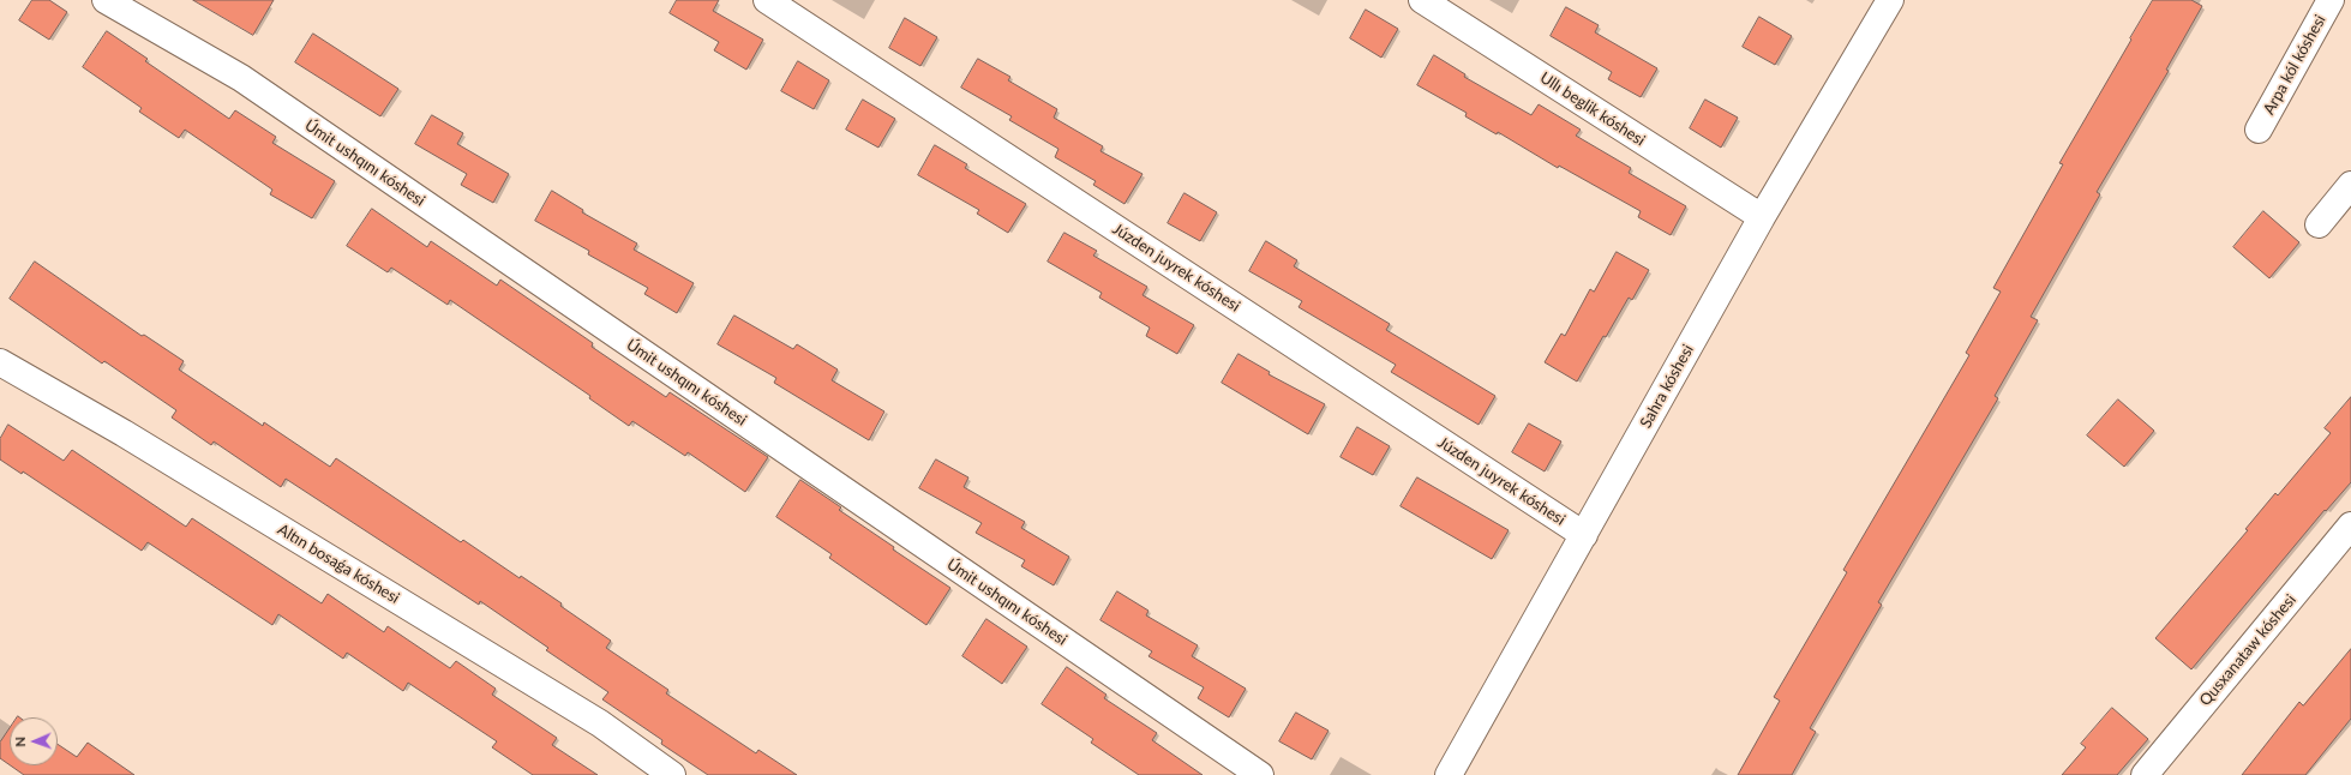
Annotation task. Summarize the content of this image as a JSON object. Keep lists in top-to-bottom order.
{
  "streets": {
    "street": [
      "Arpa kól kóshesi",
      "Ullı beglik kóshesi",
      "Úmit ushqını kóshesi",
      "Júzden juyrek kóshesi",
      "Sahra kóshesi",
      "Altın bosaǵa kóshesi",
      "Qusxanataw kóshesi"
    ]
  },
  "crossings": [
    ["Ullı beglik kóshesi", "Sahra kóshesi"],
    ["Júzden juyrek kóshesi", "Sahra kóshesi"]
  ],
  "north": "left"
}
